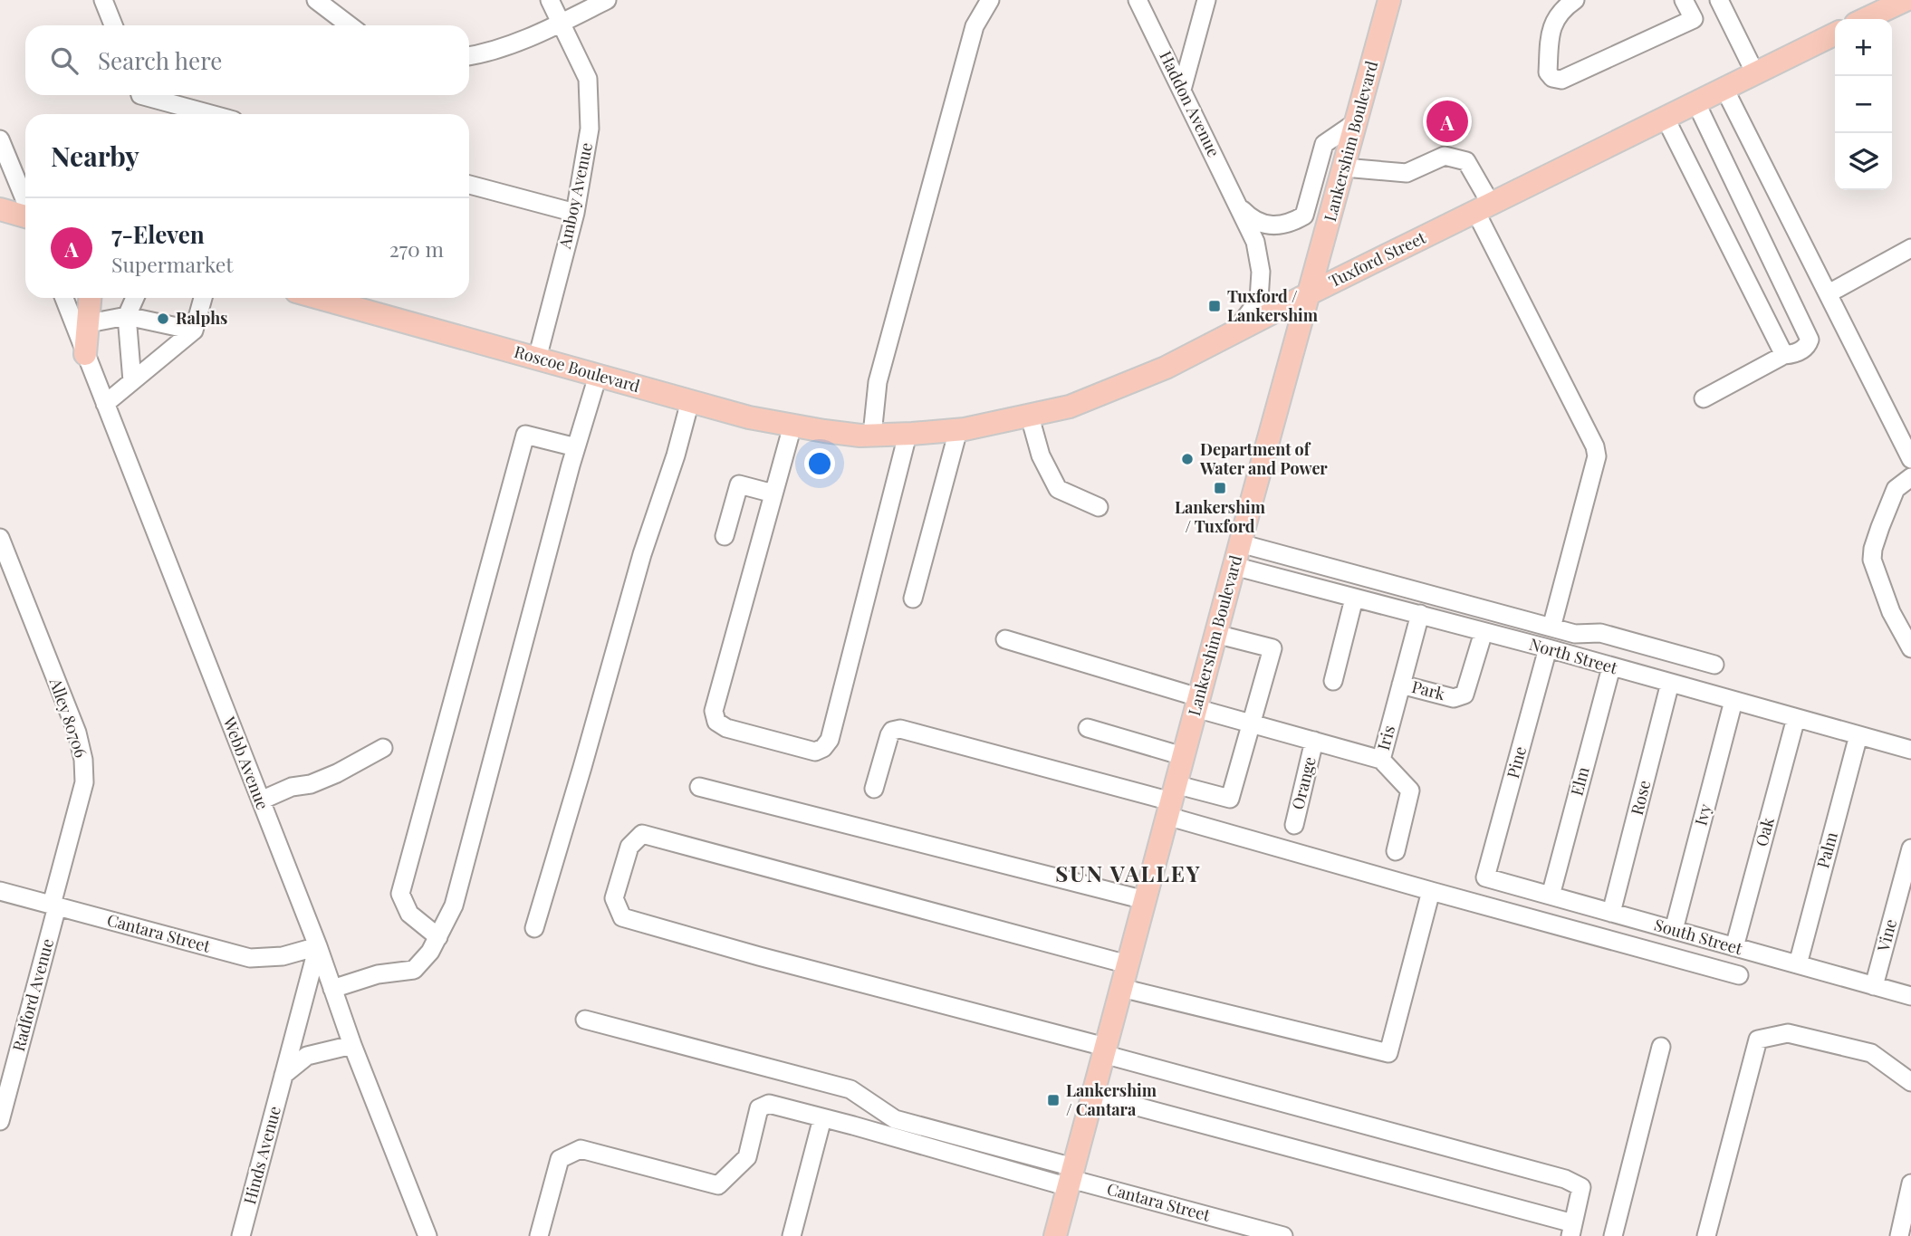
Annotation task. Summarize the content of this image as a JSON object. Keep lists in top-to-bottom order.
{
  "streets": {
    "main road": ["Lankershim Boulevard", "Tuxford Street", "Roscoe Boulevard"],
    "street": [
      "Haddon Avenue",
      "Amboy Avenue",
      "North Street",
      "Park",
      "Alley 80706",
      "Iris",
      "Pine",
      "Webb Avenue",
      "Elm",
      "Orange",
      "Rose",
      "Ivy",
      "Oak",
      "Palm",
      "Cantara Street",
      "Vine",
      "South Street",
      "Radford Avenue",
      "Hinds Avenue"
    ]
  },
  "crossings": [
    ["Haddon Avenue", "Lankershim Boulevard"],
    ["Haddon Avenue", "Tuxford Street"],
    ["Lankershim Boulevard", "Tuxford Street"],
    ["Lankershim Boulevard", "North Street"],
    ["Lankershim Boulevard", "Cantara Street"],
    ["Amboy Avenue", "Roscoe Boulevard"],
    ["Tuxford Street", "Roscoe Boulevard"],
    ["North Street", "Park"],
    ["North Street", "Iris"],
    ["North Street", "Pine"],
    ["North Street", "Elm"],
    ["North Street", "Rose"],
    ["North Street", "Ivy"],
    ["North Street", "Oak"],
    ["North Street", "Palm"],
    ["Park", "Iris"],
    ["Alley 80706", "Cantara Street"],
    ["Alley 80706", "Radford Avenue"],
    ["Pine", "South Street"],
    ["Webb Avenue", "Cantara Street"],
    ["Webb Avenue", "Hinds Avenue"],
    ["Elm", "South Street"],
    ["Rose", "South Street"],
    ["Ivy", "South Street"],
    ["Oak", "South Street"],
    ["Palm", "South Street"],
    ["Cantara Street", "Radford Avenue"],
    ["Cantara Street", "Hinds Avenue"],
    ["Vine", "South Street"]
  ],
  "districts": ["SUN VALLEY"],
  "places": {
    "transit": ["Tuxford / Lankershim", "Lankershim / Tuxford", "Lankershim / Cantara"],
    "other": ["Ralphs", "Department of Water and Power"]
  },
  "page": {
    "map_buttons": ["+", "−"],
    "search": "Search here",
    "pins": "A",
    "heading": "Nearby",
    "list": [
      {
        "mark": "A",
        "name": "7-Eleven",
        "note": "Supermarket",
        "value": "270 m"
      }
    ]
  }
}
